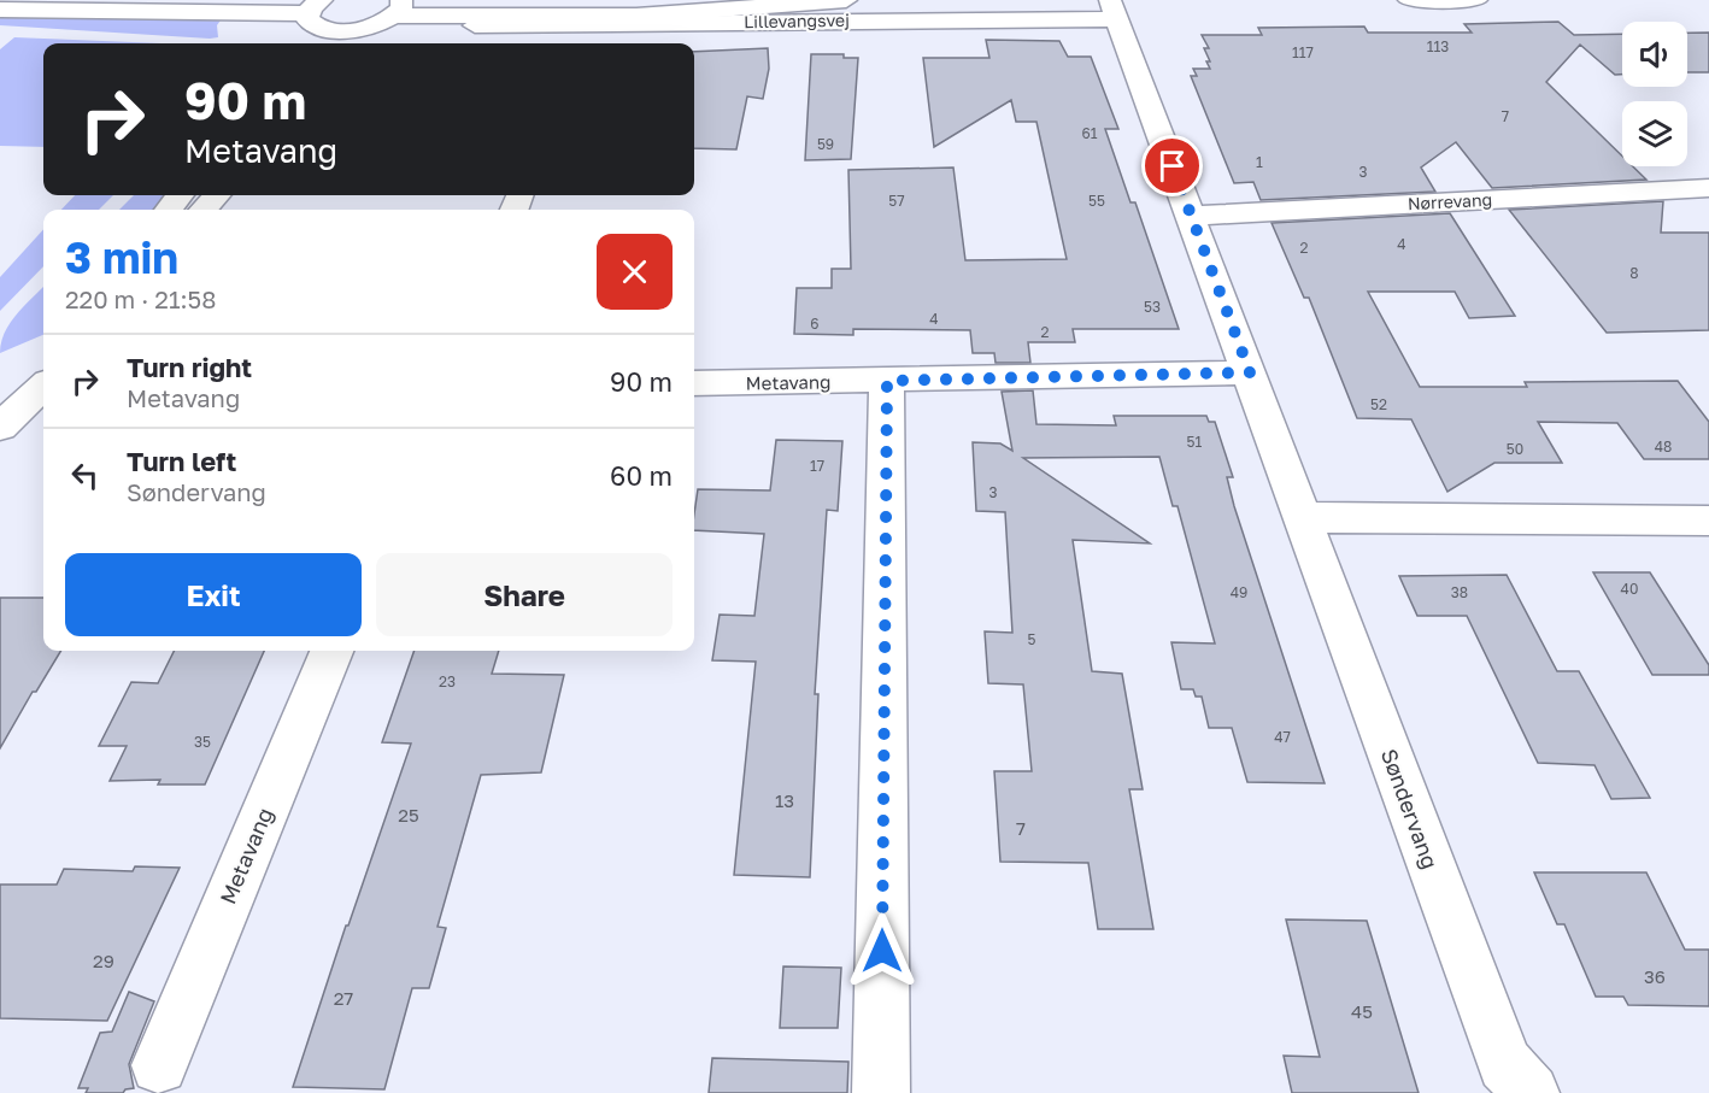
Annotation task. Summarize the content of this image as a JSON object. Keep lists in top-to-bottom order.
{
  "streets": {
    "street": [
      "Lillevangsvej",
      "Nørrevang",
      "Metavang",
      "Søndervang"
    ]
  },
  "crossings": [
    ["Lillevangsvej", "Søndervang"],
    ["Nørrevang", "Søndervang"],
    ["Metavang", "Søndervang"]
  ],
  "house_numbers": [
    "113",
    "117",
    "7",
    "61",
    "59",
    "1",
    "3",
    "57",
    "55",
    "4",
    "2",
    "8",
    "53",
    "4",
    "6",
    "2",
    "52",
    "51",
    "48",
    "50",
    "17",
    "3",
    "40",
    "49",
    "38",
    "5",
    "23",
    "47",
    "35",
    "13",
    "25",
    "7",
    "29",
    "36",
    "27",
    "45"
  ],
  "page": {
    "turn": ["90 m", "Metavang"],
    "heading": ["3 min", "220 m · 21:58"],
    "list": [
      {
        "name": "Turn right",
        "note": "Metavang",
        "value": "90 m"
      },
      {
        "name": "Turn left",
        "note": "Søndervang",
        "value": "60 m"
      }
    ],
    "buttons": ["Exit", "Share"]
  }
}
